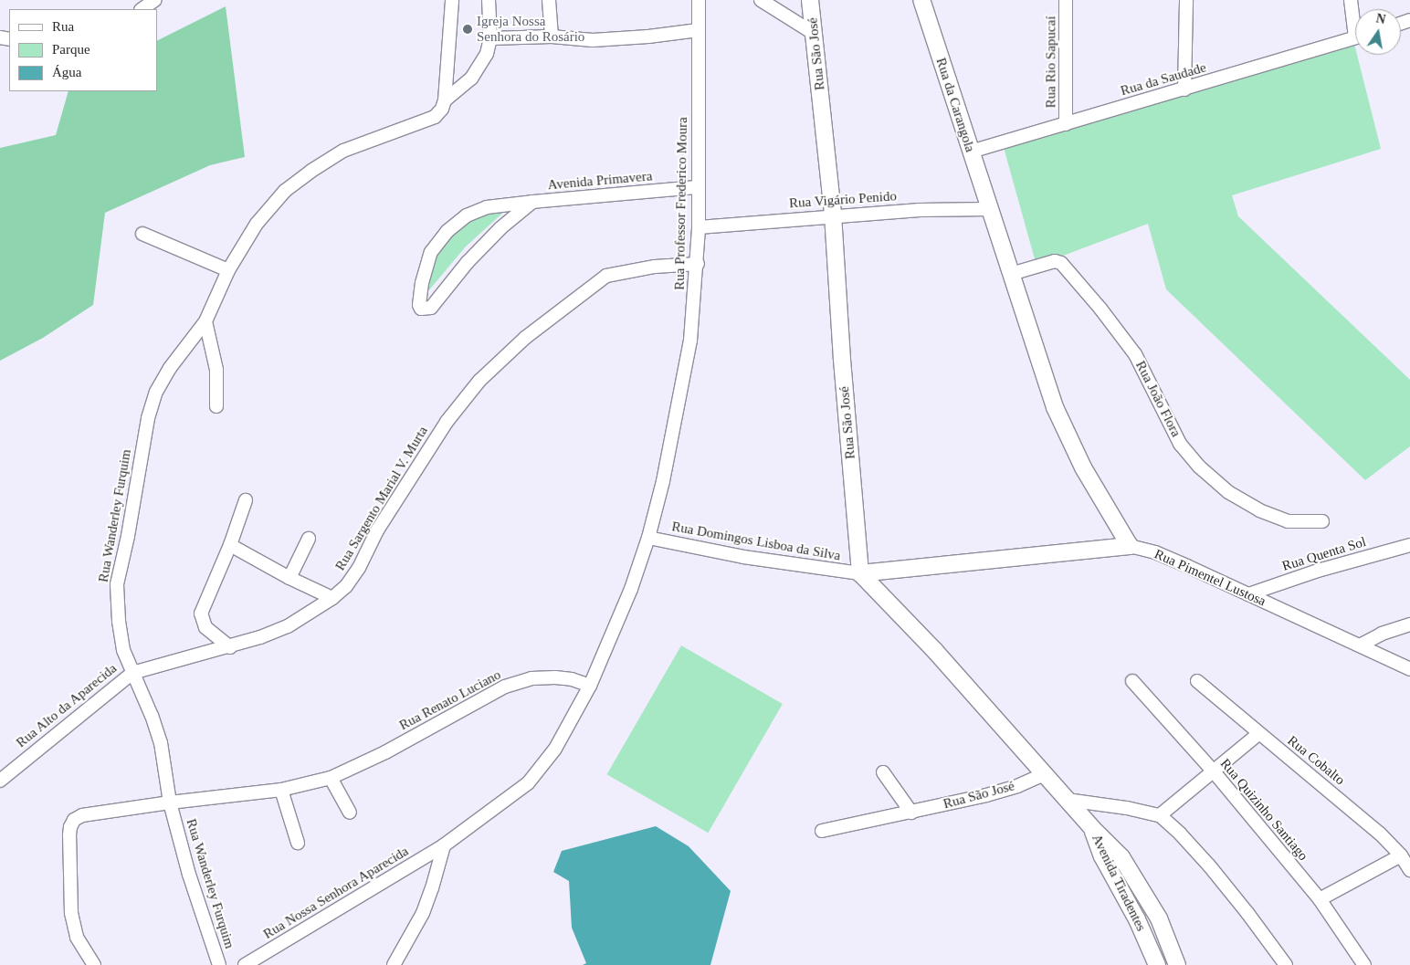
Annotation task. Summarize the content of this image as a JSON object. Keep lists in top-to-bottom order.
{
  "streets": {
    "main road": [
      "Rua São José",
      "Rua da Carangola",
      "Rua Pimentel Lustosa",
      "Avenida Tiradentes"
    ],
    "street": [
      "Rua Rio Sapucaí",
      "Rua da Saudade",
      "Avenida Primavera",
      "Rua Vigário Penido",
      "Rua Professor Frederico Moura",
      "Rua João Flora",
      "Rua Sargento Marial V. Murta",
      "Rua Wanderley Furquim",
      "Rua Domingos Lisboa da Silva",
      "Rua Quenta Sol",
      "Rua Renato Luciano",
      "Rua Alto da Aparecida",
      "Rua Cobalto",
      "Rua Quizinho Santiago",
      "Rua Nossa Senhora Aparecida"
    ]
  },
  "crossings": [
    ["Rua São José", "Rua Vigário Penido"],
    ["Rua São José", "Rua Domingos Lisboa da Silva"],
    ["Rua São José", "Rua Pimentel Lustosa"],
    ["Rua Rio Sapucaí", "Rua da Saudade"],
    ["Rua da Saudade", "Rua da Carangola"],
    ["Rua da Carangola", "Rua Vigário Penido"],
    ["Avenida Primavera", "Rua Professor Frederico Moura"],
    ["Rua Vigário Penido", "Rua Professor Frederico Moura"],
    ["Rua Professor Frederico Moura", "Rua Sargento Marial V. Murta"],
    ["Rua Professor Frederico Moura", "Rua Domingos Lisboa da Silva"],
    ["Rua Professor Frederico Moura", "Rua Nossa Senhora Aparecida"],
    ["Rua Sargento Marial V. Murta", "Rua Wanderley Furquim"],
    ["Rua Sargento Marial V. Murta", "Rua Alto da Aparecida"],
    ["Rua Wanderley Furquim", "Rua Renato Luciano"],
    ["Rua Wanderley Furquim", "Rua Alto da Aparecida"],
    ["Rua Domingos Lisboa da Silva", "Rua Pimentel Lustosa"],
    ["Rua Domingos Lisboa da Silva", "Rua Nossa Senhora Aparecida"],
    ["Rua Quenta Sol", "Rua Pimentel Lustosa"],
    ["Rua Renato Luciano", "Rua Nossa Senhora Aparecida"]
  ],
  "places": ["Igreja Nossa Senhora do Rosário"],
  "legend": ["Rua", "Parque", "Água"],
  "north": "top"
}
